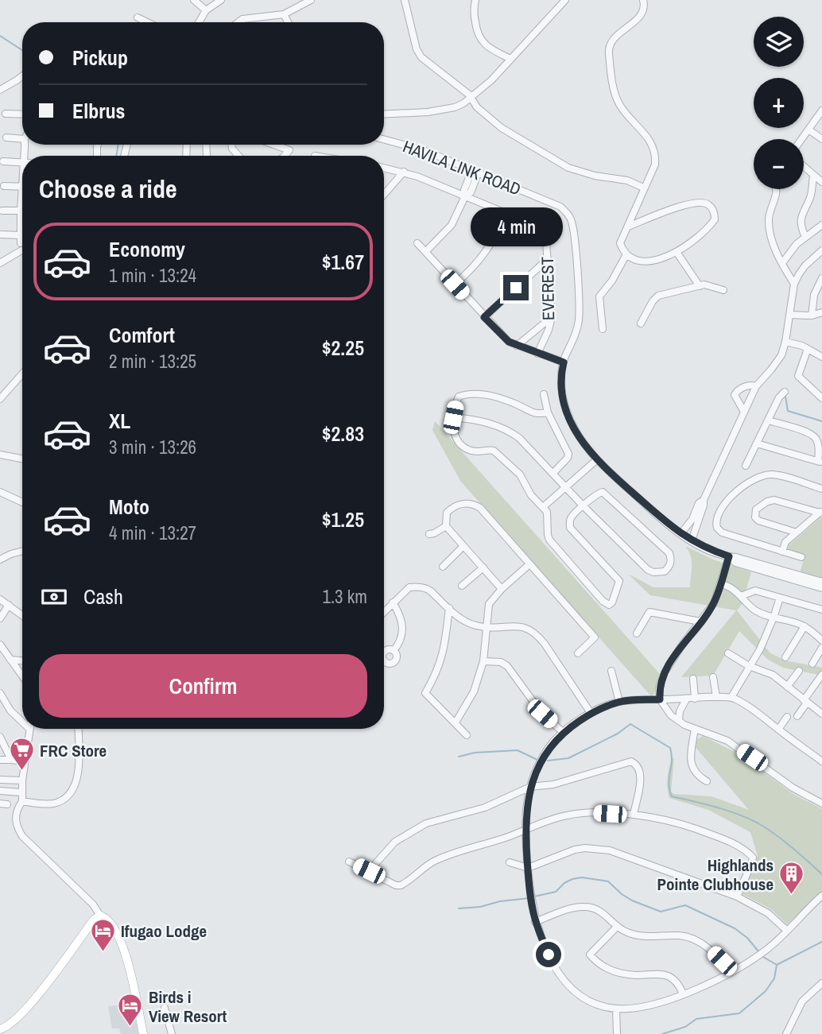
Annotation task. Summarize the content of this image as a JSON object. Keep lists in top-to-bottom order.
{
  "streets": {
    "street": ["HAVILA LINK ROAD", "EVEREST"]
  },
  "places": {
    "supermarket": ["FRC Store"],
    "building": ["Highlands Pointe Clubhouse"],
    "hotel": ["Ifugao Lodge", "Birds i View Resort"]
  },
  "page": {
    "map_buttons": ["+", "−"],
    "banner": ["Pickup", "Elbrus"],
    "heading": "Choose a ride",
    "bubble": "4 min",
    "list": [
      {
        "name": "Economy",
        "note": "1 min · 13:24",
        "value": "$1.67"
      },
      {
        "name": "Comfort",
        "note": "2 min · 13:25",
        "value": "$2.25"
      },
      {
        "name": "XL",
        "note": "3 min · 13:26",
        "value": "$2.83"
      },
      {
        "name": "Moto",
        "note": "4 min · 13:27",
        "value": "$1.25"
      }
    ],
    "pay": ["Cash", "1.3 km"],
    "buttons": "Confirm"
  }
}
